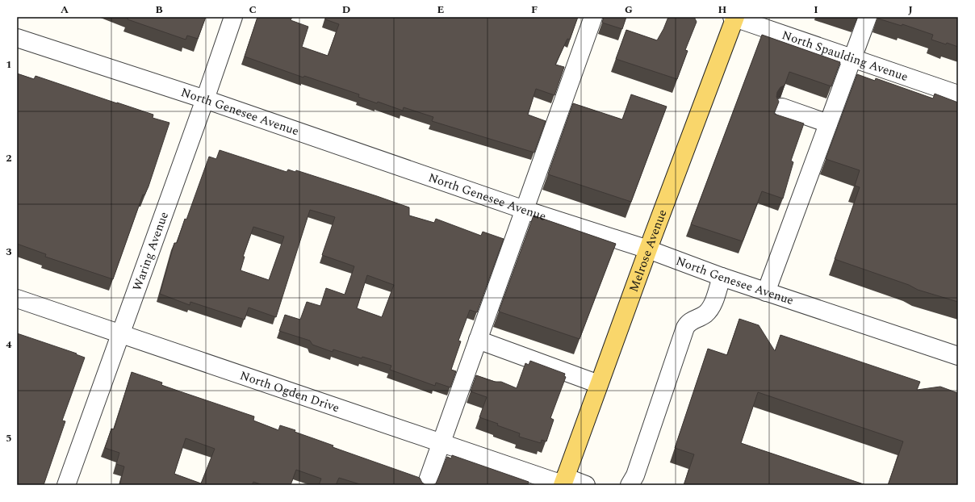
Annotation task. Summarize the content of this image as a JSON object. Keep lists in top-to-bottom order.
{
  "streets": {
    "main road": ["Melrose Avenue"],
    "street": [
      "North Spaulding Avenue",
      "North Genesee Avenue",
      "Waring Avenue",
      "North Ogden Drive"
    ]
  },
  "crossings": [
    ["North Spaulding Avenue", "Melrose Avenue"],
    ["North Genesee Avenue", "Waring Avenue"],
    ["North Genesee Avenue", "Melrose Avenue"],
    ["Waring Avenue", "North Ogden Drive"],
    ["Melrose Avenue", "North Ogden Drive"]
  ],
  "grid": {
    "columns": [
      "A",
      "B",
      "C",
      "D",
      "E",
      "F",
      "G",
      "H",
      "I",
      "J"
    ],
    "rows": [
      "1",
      "2",
      "3",
      "4",
      "5"
    ]
  }
}
